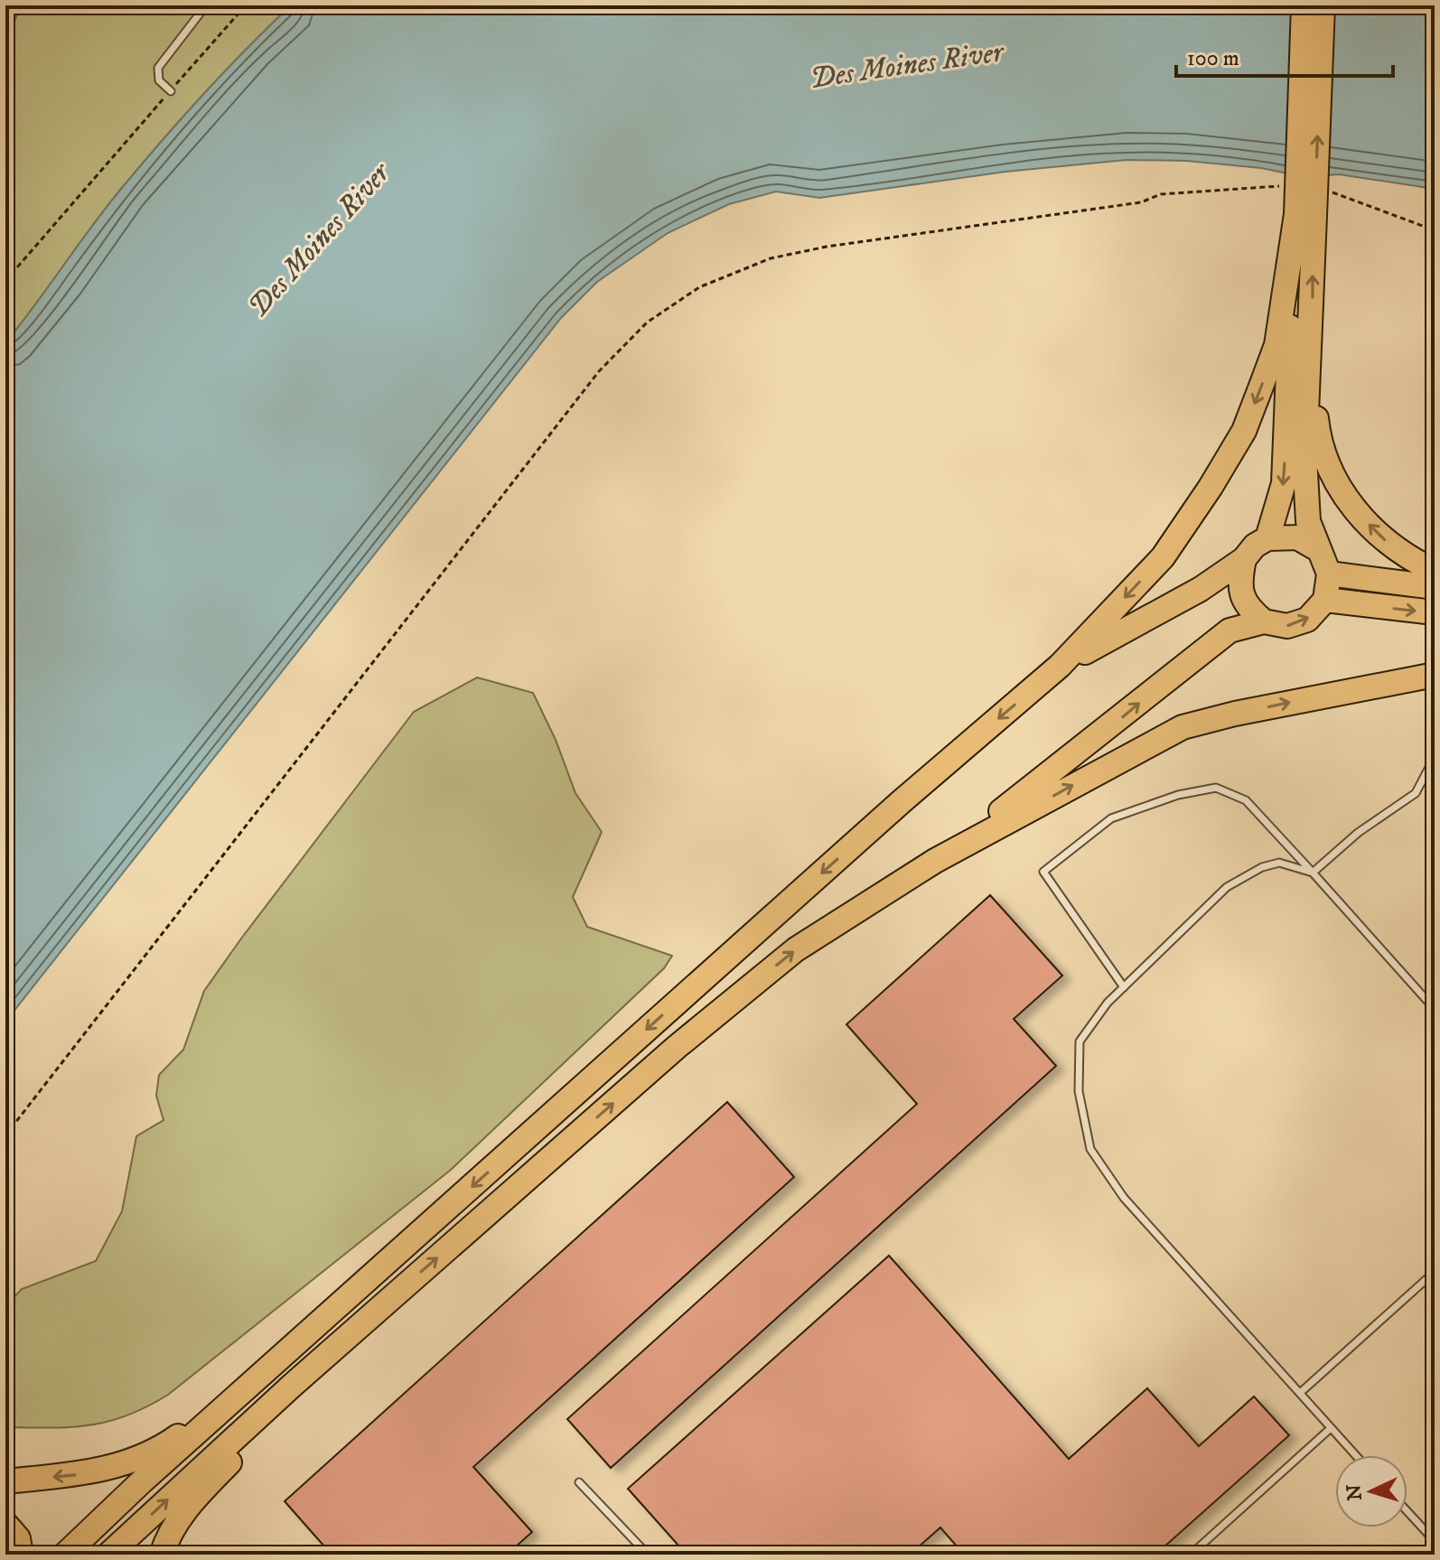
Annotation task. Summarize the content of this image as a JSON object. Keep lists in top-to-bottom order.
{
  "water": ["Des Moines River"],
  "scale_bar": "100 m",
  "north": "left"
}
